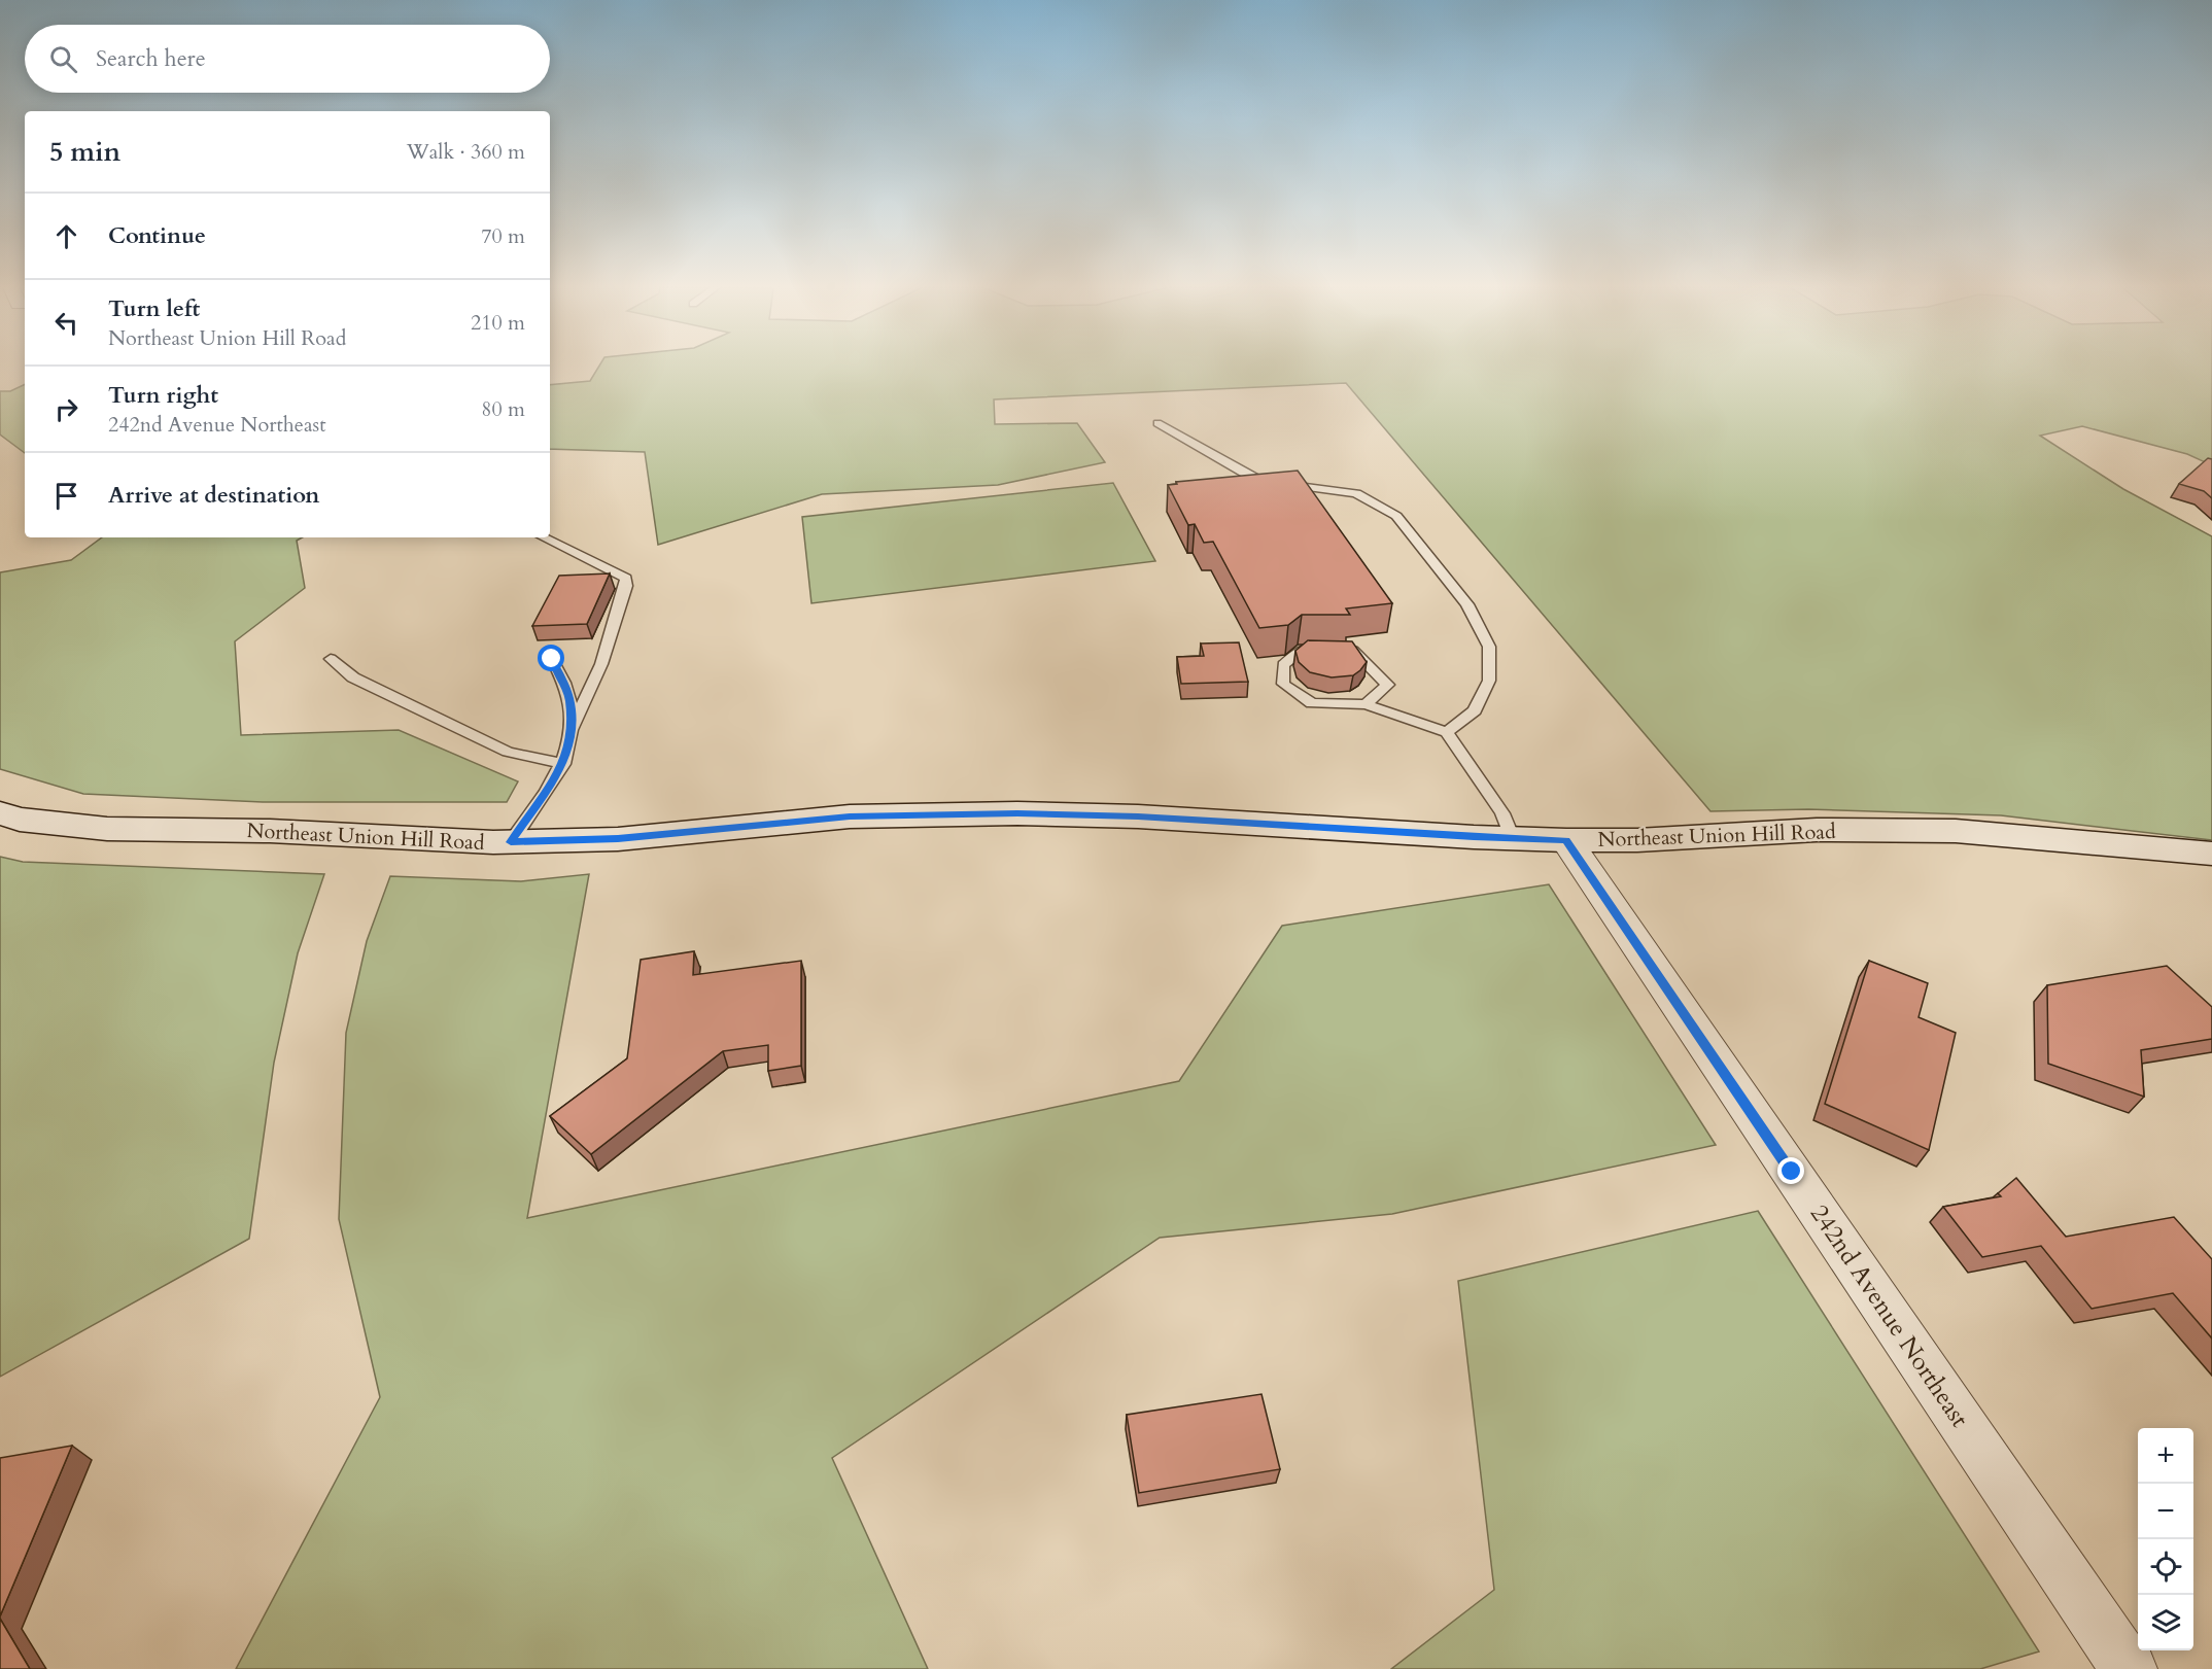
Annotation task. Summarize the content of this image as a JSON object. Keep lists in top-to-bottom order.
{
  "streets": {
    "street": ["Northeast Union Hill Road", "242nd Avenue Northeast"]
  },
  "crossings": [
    ["Northeast Union Hill Road", "242nd Avenue Northeast"]
  ],
  "page": {
    "search": "Search here",
    "heading": ["5 min", "Walk · 360 m"],
    "list": [
      ["Continue", "70 m"],
      ["Turn left", "Northeast Union Hill Road", "210 m"],
      ["Turn right", "242nd Avenue Northeast", "80 m"],
      "Arrive at destination"
    ],
    "map_buttons": ["+", "−"]
  }
}
